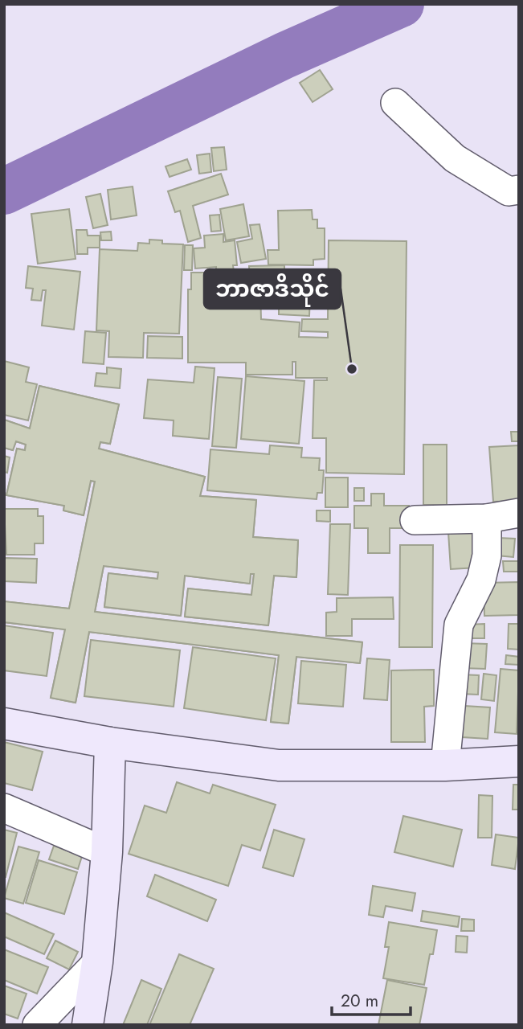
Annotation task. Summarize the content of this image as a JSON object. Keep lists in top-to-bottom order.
{
  "places": ["ဘာဇာဒိသိုင်"],
  "scale_bar": "20 m"
}
